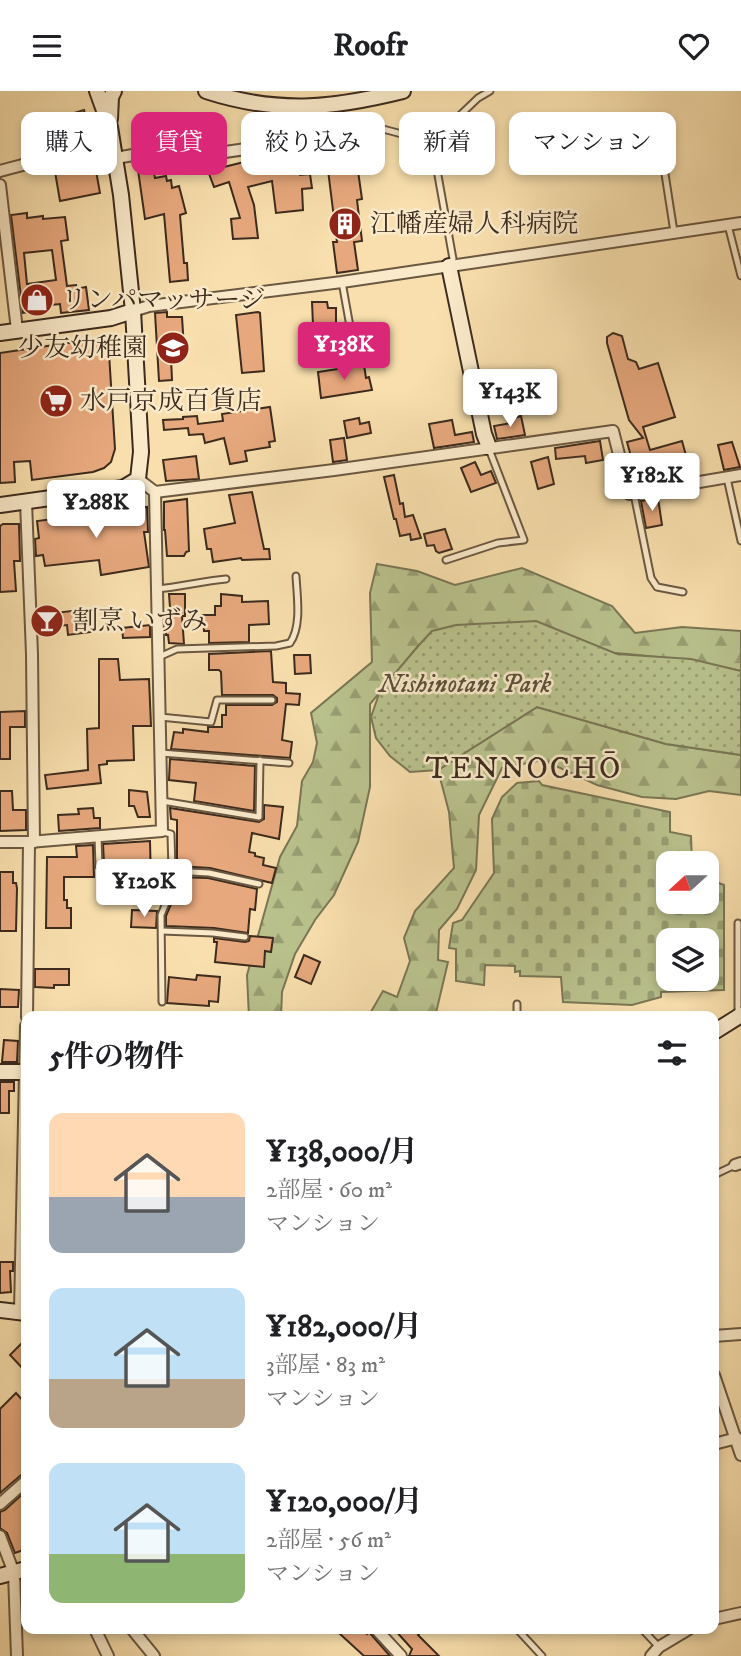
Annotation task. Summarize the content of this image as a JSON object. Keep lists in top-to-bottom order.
{
  "districts": ["TENNOCHŌ"],
  "parks": ["Nishinotani Park"],
  "places": {
    "building": ["江幡産婦人科病院"],
    "shop": ["リンパマッサージ"],
    "school or university": ["少友幼稚園"],
    "supermarket": ["水戸京成百貨店"],
    "bar": ["割烹 いずみ"]
  },
  "north": "left",
  "page": {
    "header": "Roofr",
    "chip": [
      "購入",
      "賃貸",
      "絞り込み",
      "新着",
      "マンション"
    ],
    "price": [
      "¥138K",
      "¥143K",
      "¥182K",
      "¥288K",
      "¥120K"
    ],
    "heading": "5件の物件",
    "list": [
      {
        "name": "¥138,000/月",
        "note": "2部屋 · 60 m² · マンション"
      },
      {
        "name": "¥182,000/月",
        "note": "3部屋 · 83 m² · マンション"
      },
      {
        "name": "¥120,000/月",
        "note": "2部屋 · 56 m² · マンション"
      }
    ]
  }
}
